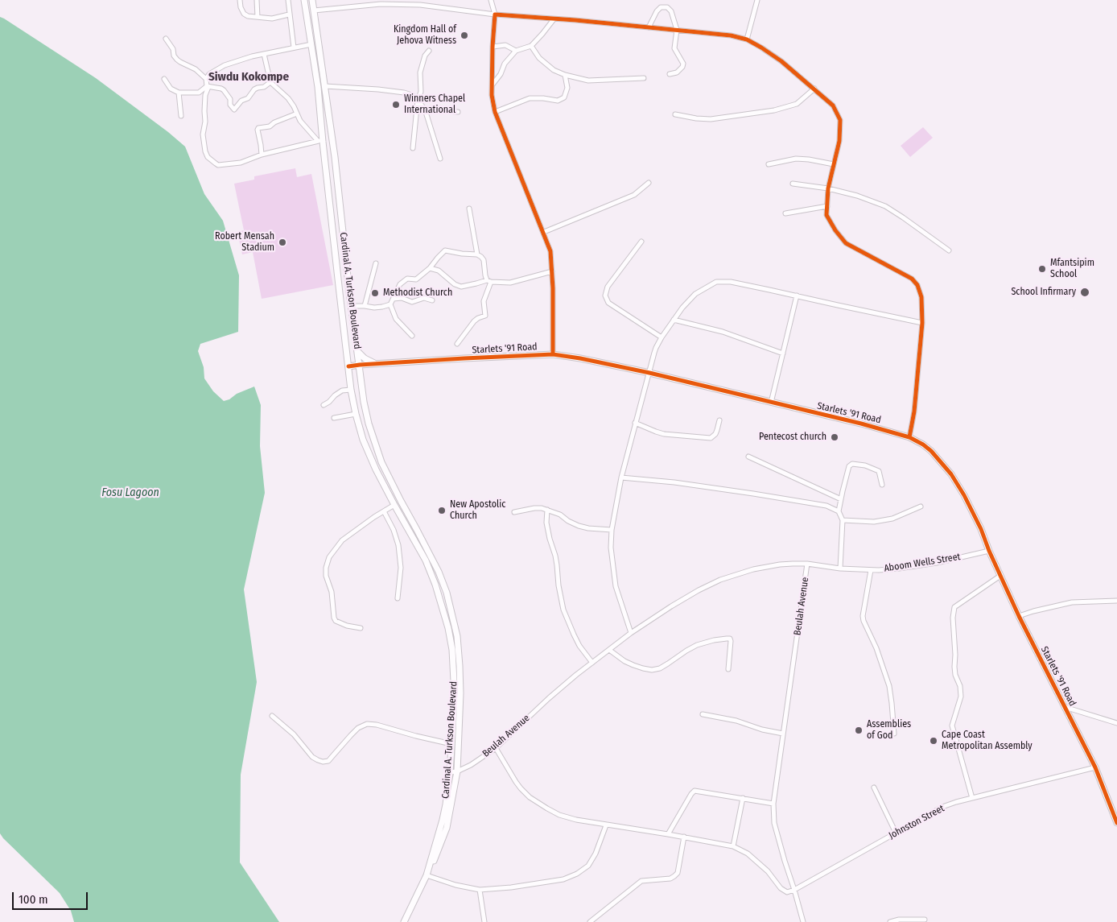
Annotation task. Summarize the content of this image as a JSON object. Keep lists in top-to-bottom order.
{
  "streets": {
    "street": [
      "Cardinal A. Turkson Boulevard",
      "Starlets '91 Road",
      "Aboom Wells Street",
      "Beulah Avenue",
      "Johnston Street"
    ]
  },
  "crossings": [
    ["Cardinal A. Turkson Boulevard", "Starlets '91 Road"],
    ["Cardinal A. Turkson Boulevard", "Beulah Avenue"],
    ["Starlets '91 Road", "Aboom Wells Street"],
    ["Starlets '91 Road", "Johnston Street"],
    ["Aboom Wells Street", "Beulah Avenue"],
    ["Beulah Avenue", "Johnston Street"]
  ],
  "districts": ["Siwdu Kokompe"],
  "water": ["Fosu Lagoon"],
  "places": [
    "Kingdom Hall of Jehova Witness",
    "Winners Chapel International",
    "Robert Mensah Stadium",
    "Mfantsipim School",
    "School Infirmary",
    "Methodist Church",
    "Pentecost church",
    "New Apostolic Church",
    "Assemblies of God",
    "Cape Coast Metropolitan Assembly"
  ],
  "scale_bar": "100 m"
}
